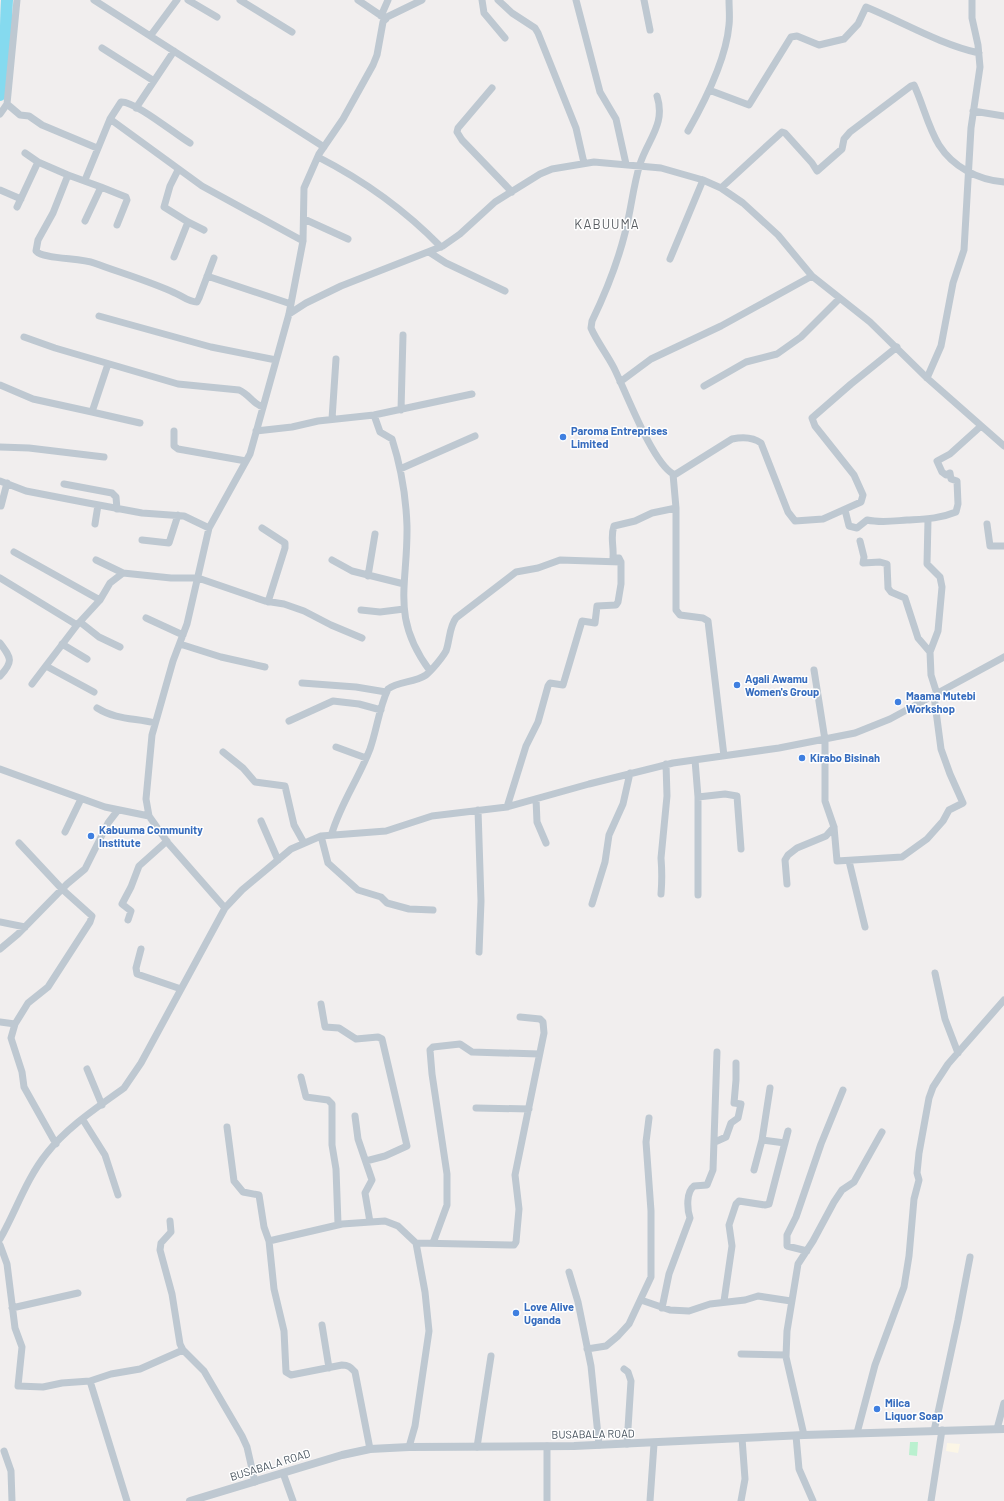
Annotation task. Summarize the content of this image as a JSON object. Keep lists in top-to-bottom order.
{
  "streets": {
    "street": ["BUSABALA ROAD"]
  },
  "districts": ["KABUUMA"],
  "places": [
    "Paroma Entreprises Limited",
    "Agali Awamu Women's Group",
    "Maama Mutebi Workshop",
    "Kirabo Bisinah",
    "Kabuuma Community Institute",
    "Love Alive Uganda",
    "Milca Liquor Soap"
  ]
}
